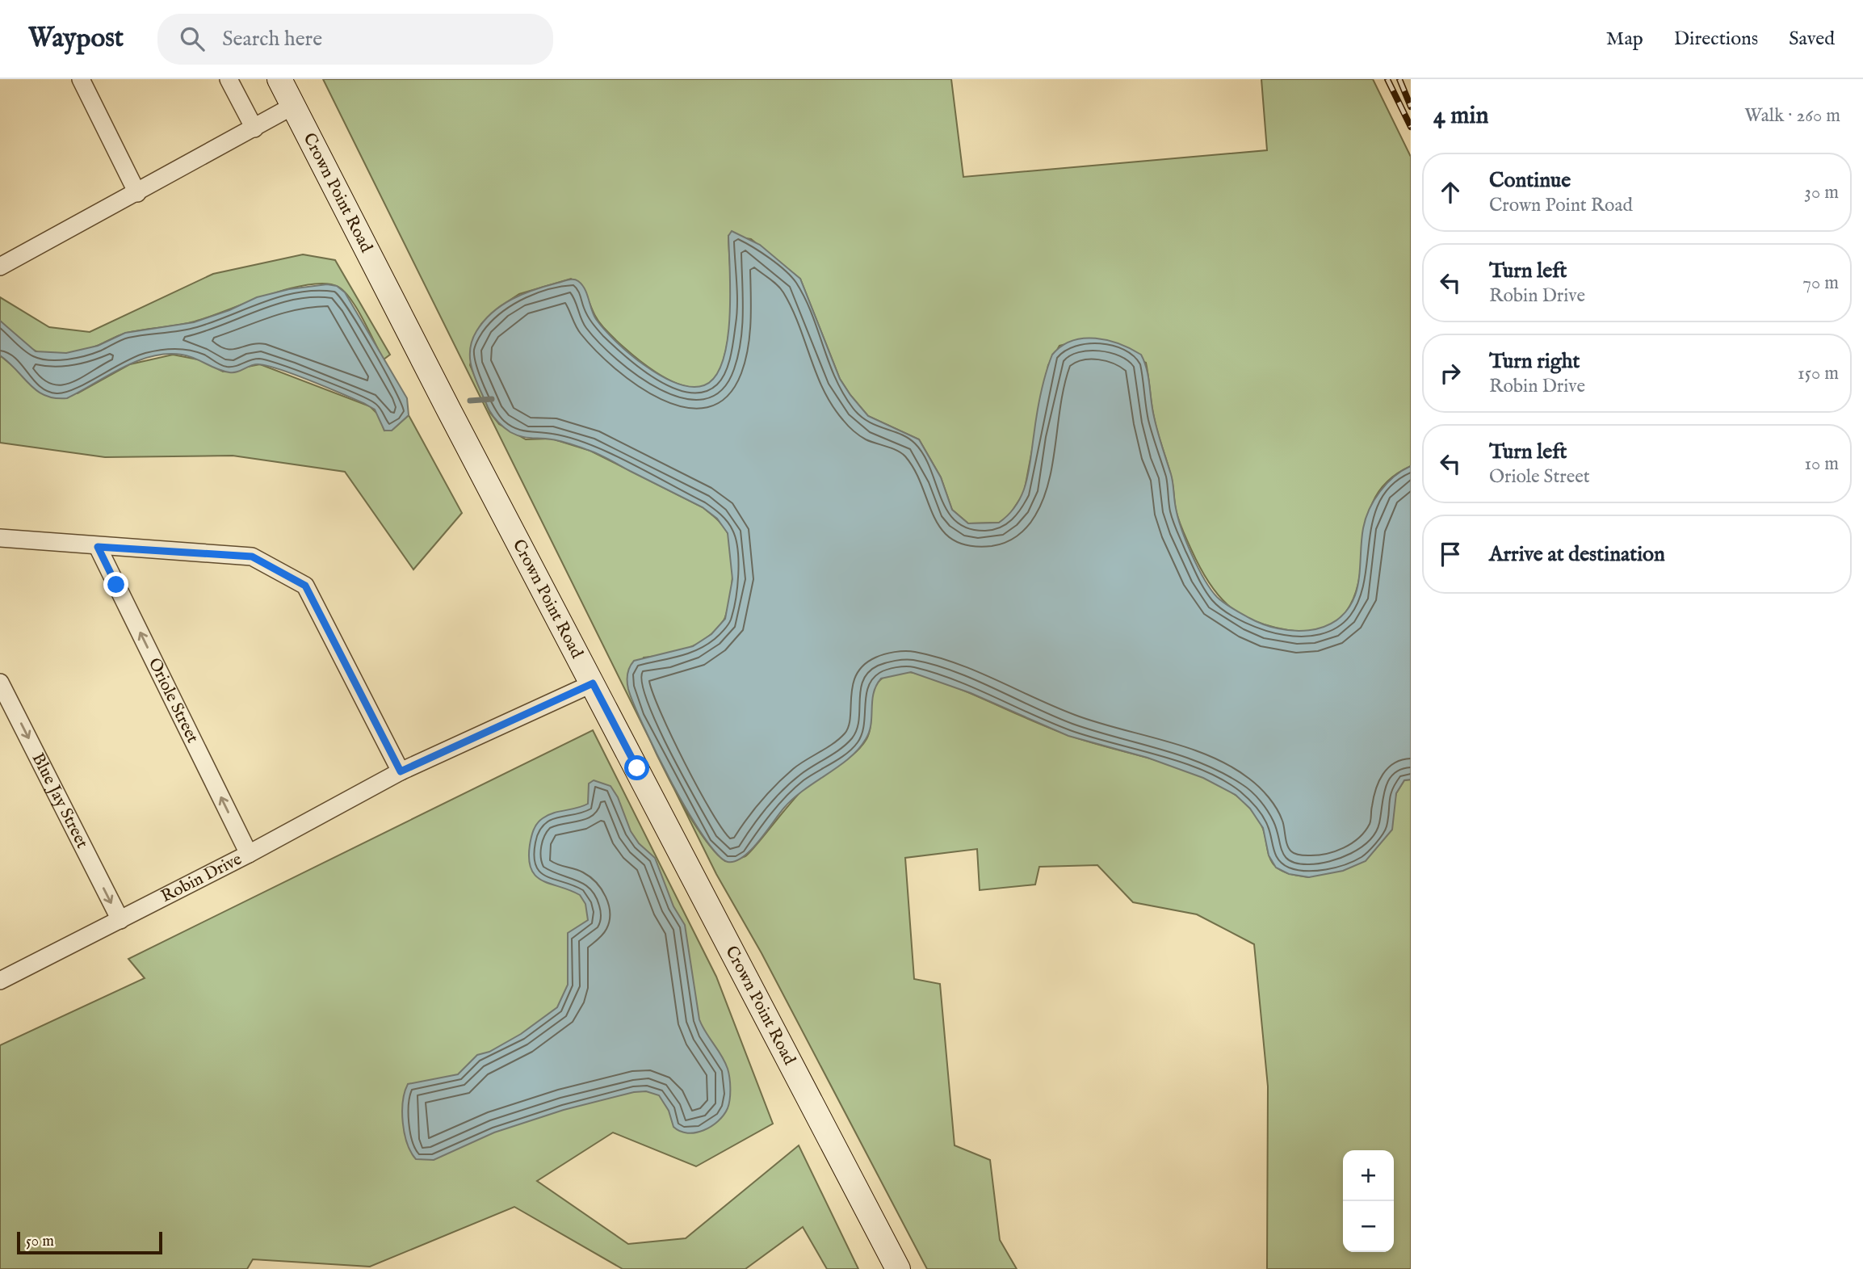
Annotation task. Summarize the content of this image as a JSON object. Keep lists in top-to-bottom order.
{
  "streets": {
    "main road": ["Crown Point Road"],
    "street": ["Oriole Street", "Blue Jay Street", "Robin Drive"]
  },
  "crossings": [
    ["Crown Point Road", "Robin Drive"],
    ["Oriole Street", "Robin Drive"],
    ["Blue Jay Street", "Robin Drive"]
  ],
  "one_way": ["Oriole Street", "Blue Jay Street"],
  "scale_bar": "50 m",
  "page": {
    "header": "Waypost",
    "search": "Search here",
    "nav": ["Map", "Directions", "Saved"],
    "heading": ["4 min", "Walk · 260 m"],
    "list": [
      ["Continue", "Crown Point Road", "30 m"],
      ["Turn left", "Robin Drive", "70 m"],
      ["Turn right", "Robin Drive", "150 m"],
      ["Turn left", "Oriole Street", "10 m"],
      "Arrive at destination"
    ],
    "map_buttons": ["+", "−"],
    "scale": "50 m"
  }
}
